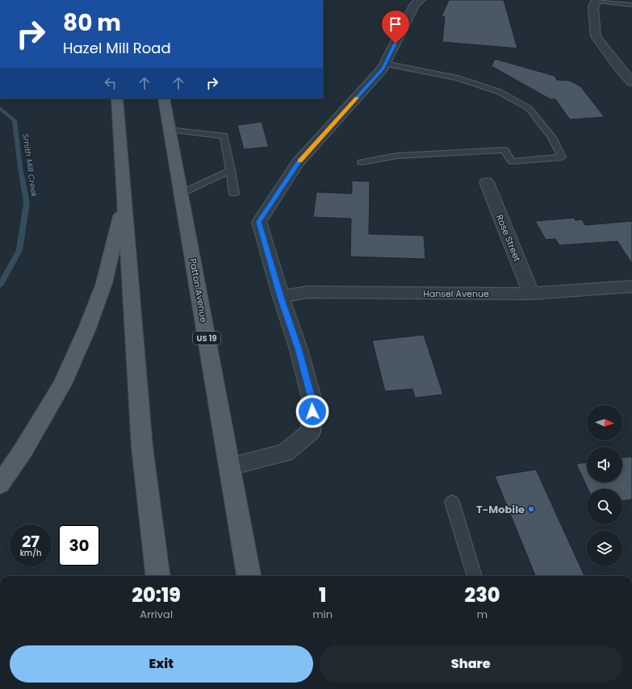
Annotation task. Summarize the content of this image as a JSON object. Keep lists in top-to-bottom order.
{
  "streets": {
    "main road": ["Patton Avenue", "US 19"],
    "street": ["Rose Street", "Hansel Avenue"]
  },
  "crossings": [
    ["Rose Street", "Hansel Avenue"]
  ],
  "water": ["Smith Mill Creek"],
  "places": ["T-Mobile"],
  "north": "right",
  "page": {
    "turn": ["80 m", "Hazel Mill Road"],
    "speed": "27 km/h",
    "limit": "30",
    "eta": [
      "20:19",
      "Arrival",
      "1",
      "min",
      "230",
      "m"
    ],
    "buttons": ["Exit", "Share"]
  }
}
